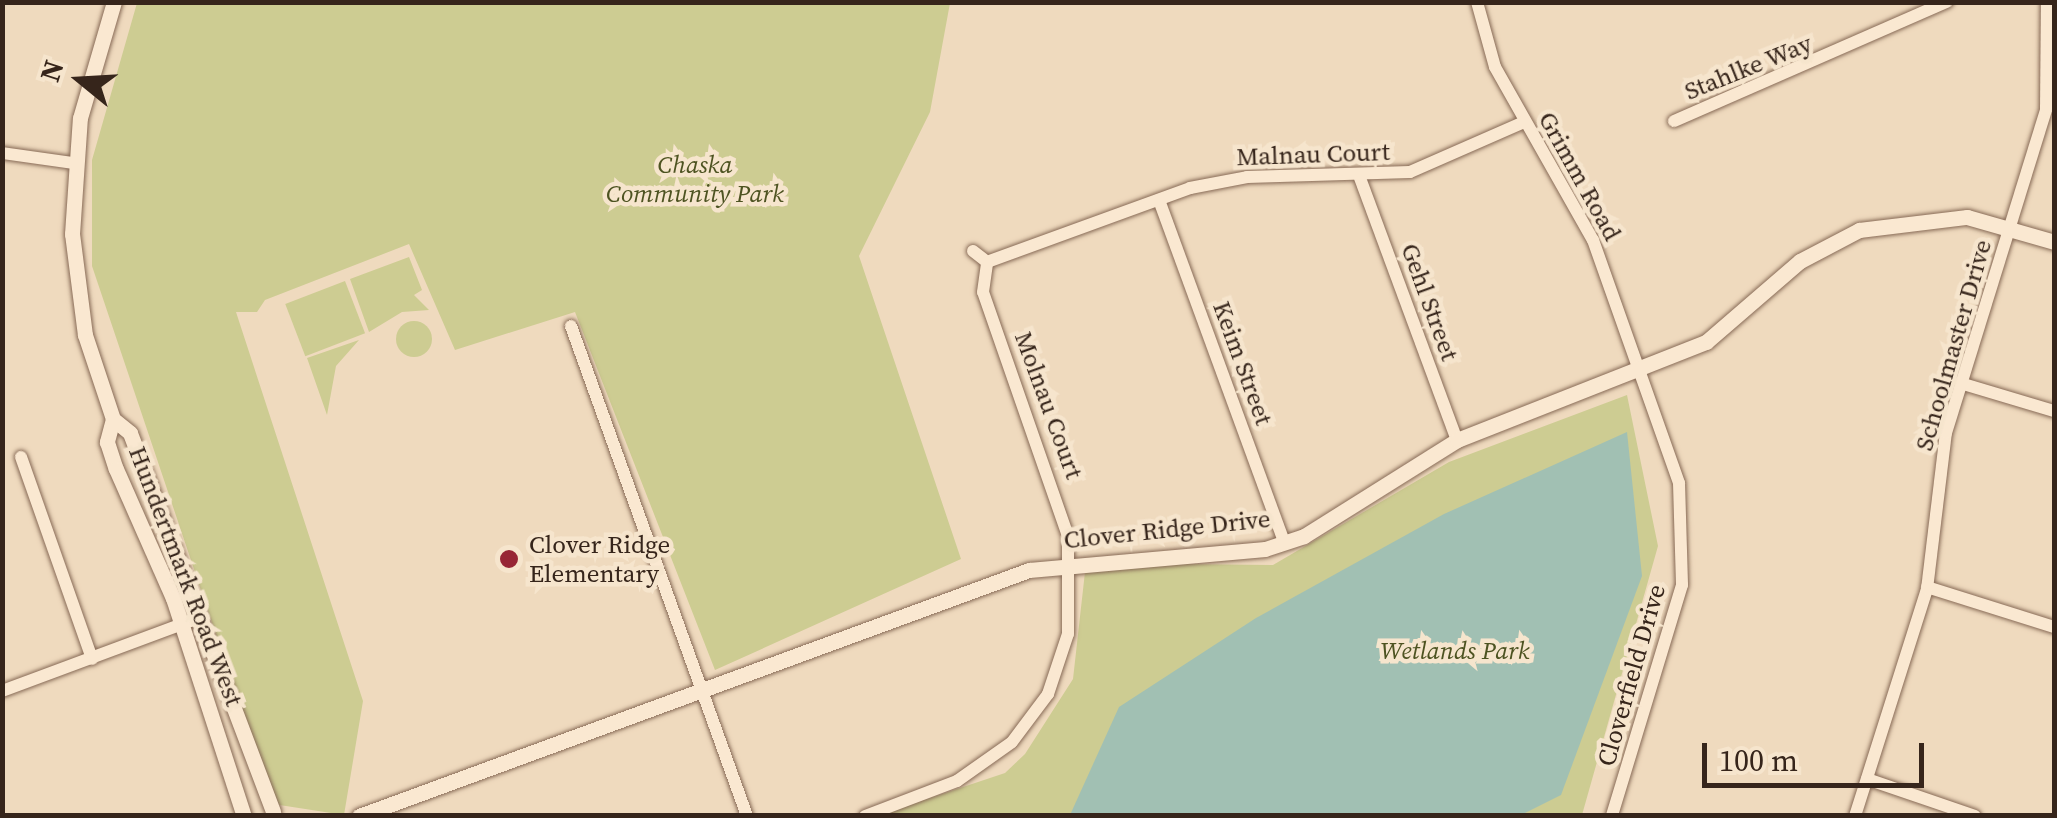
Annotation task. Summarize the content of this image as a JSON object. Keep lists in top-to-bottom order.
{
  "streets": {
    "street": [
      "Stahlke Way",
      "Malnau Court",
      "Grimm Road",
      "Gehl Street",
      "Schoolmaster Drive",
      "Keim Street",
      "Molnau Court",
      "Clover Ridge Drive",
      "Hundertmark Road West",
      "Cloverfield Drive"
    ]
  },
  "crossings": [
    ["Malnau Court", "Grimm Road"],
    ["Malnau Court", "Gehl Street"],
    ["Malnau Court", "Keim Street"],
    ["Malnau Court", "Molnau Court"],
    ["Grimm Road", "Clover Ridge Drive"],
    ["Grimm Road", "Cloverfield Drive"],
    ["Gehl Street", "Clover Ridge Drive"],
    ["Schoolmaster Drive", "Clover Ridge Drive"],
    ["Keim Street", "Clover Ridge Drive"],
    ["Molnau Court", "Clover Ridge Drive"],
    ["Clover Ridge Drive", "Cloverfield Drive"]
  ],
  "parks": ["Chaska Community Park", "Wetlands Park"],
  "places": ["Clover Ridge Elementary"],
  "scale_bar": "100 m",
  "north": "left"
}
